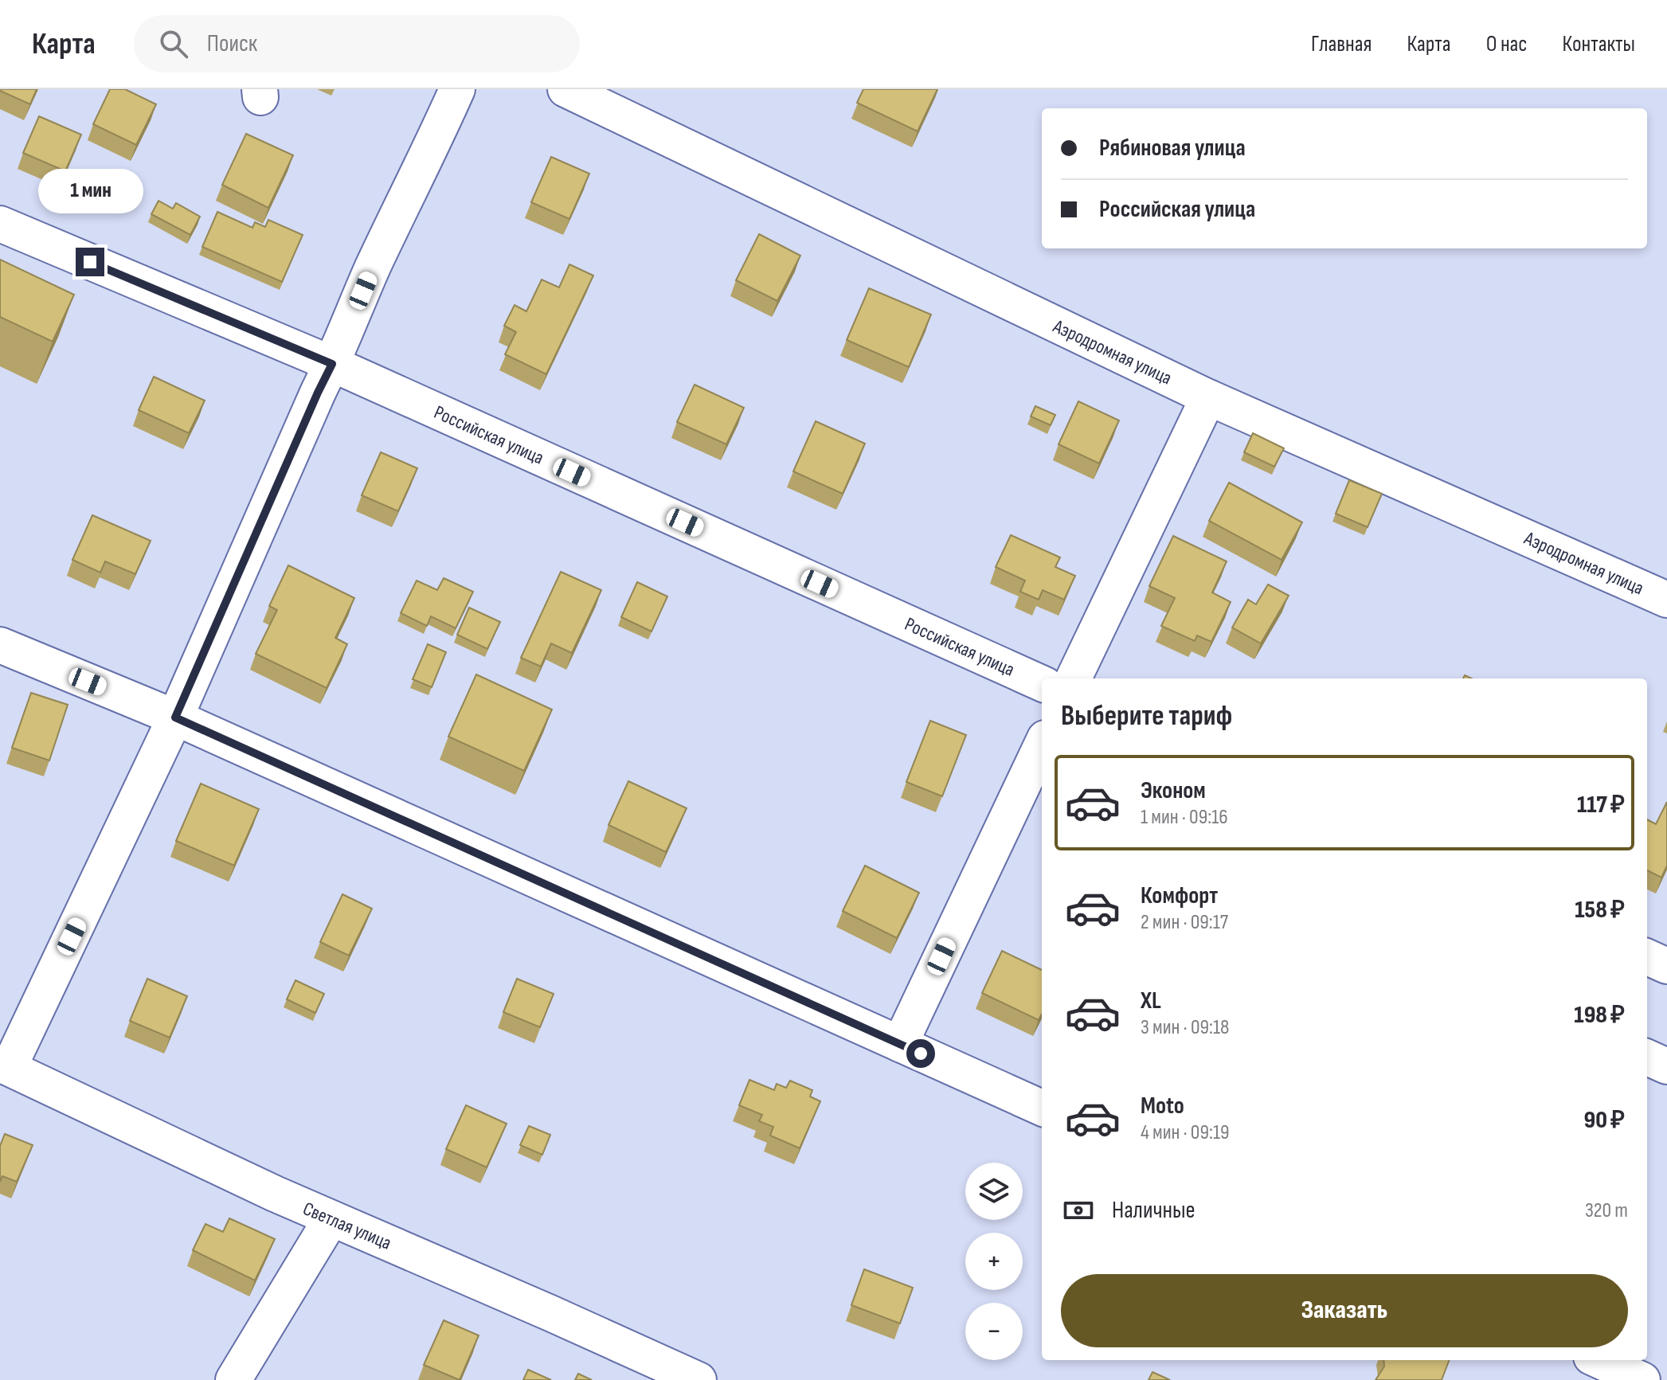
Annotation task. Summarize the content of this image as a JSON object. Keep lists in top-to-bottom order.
{
  "streets": {
    "street": ["Аэродромная улица", "Российская улица", "Светлая улица"]
  },
  "page": {
    "header": "Карта",
    "search": "Поиск",
    "nav": [
      "Главная",
      "Карта",
      "О нас",
      "Контакты"
    ],
    "banner": ["Рябиновая улица", "Российская улица"],
    "bubble": "1 мин",
    "heading": "Выберите тариф",
    "list": [
      {
        "name": "Эконом",
        "note": "1 мин · 09:16",
        "value": "117 ₽"
      },
      {
        "name": "Комфорт",
        "note": "2 мин · 09:17",
        "value": "158 ₽"
      },
      {
        "name": "XL",
        "note": "3 мин · 09:18",
        "value": "198 ₽"
      },
      {
        "name": "Moto",
        "note": "4 мин · 09:19",
        "value": "90 ₽"
      }
    ],
    "map_buttons": ["+", "−"],
    "pay": ["Наличные", "320 m"],
    "buttons": "Заказать"
  }
}
